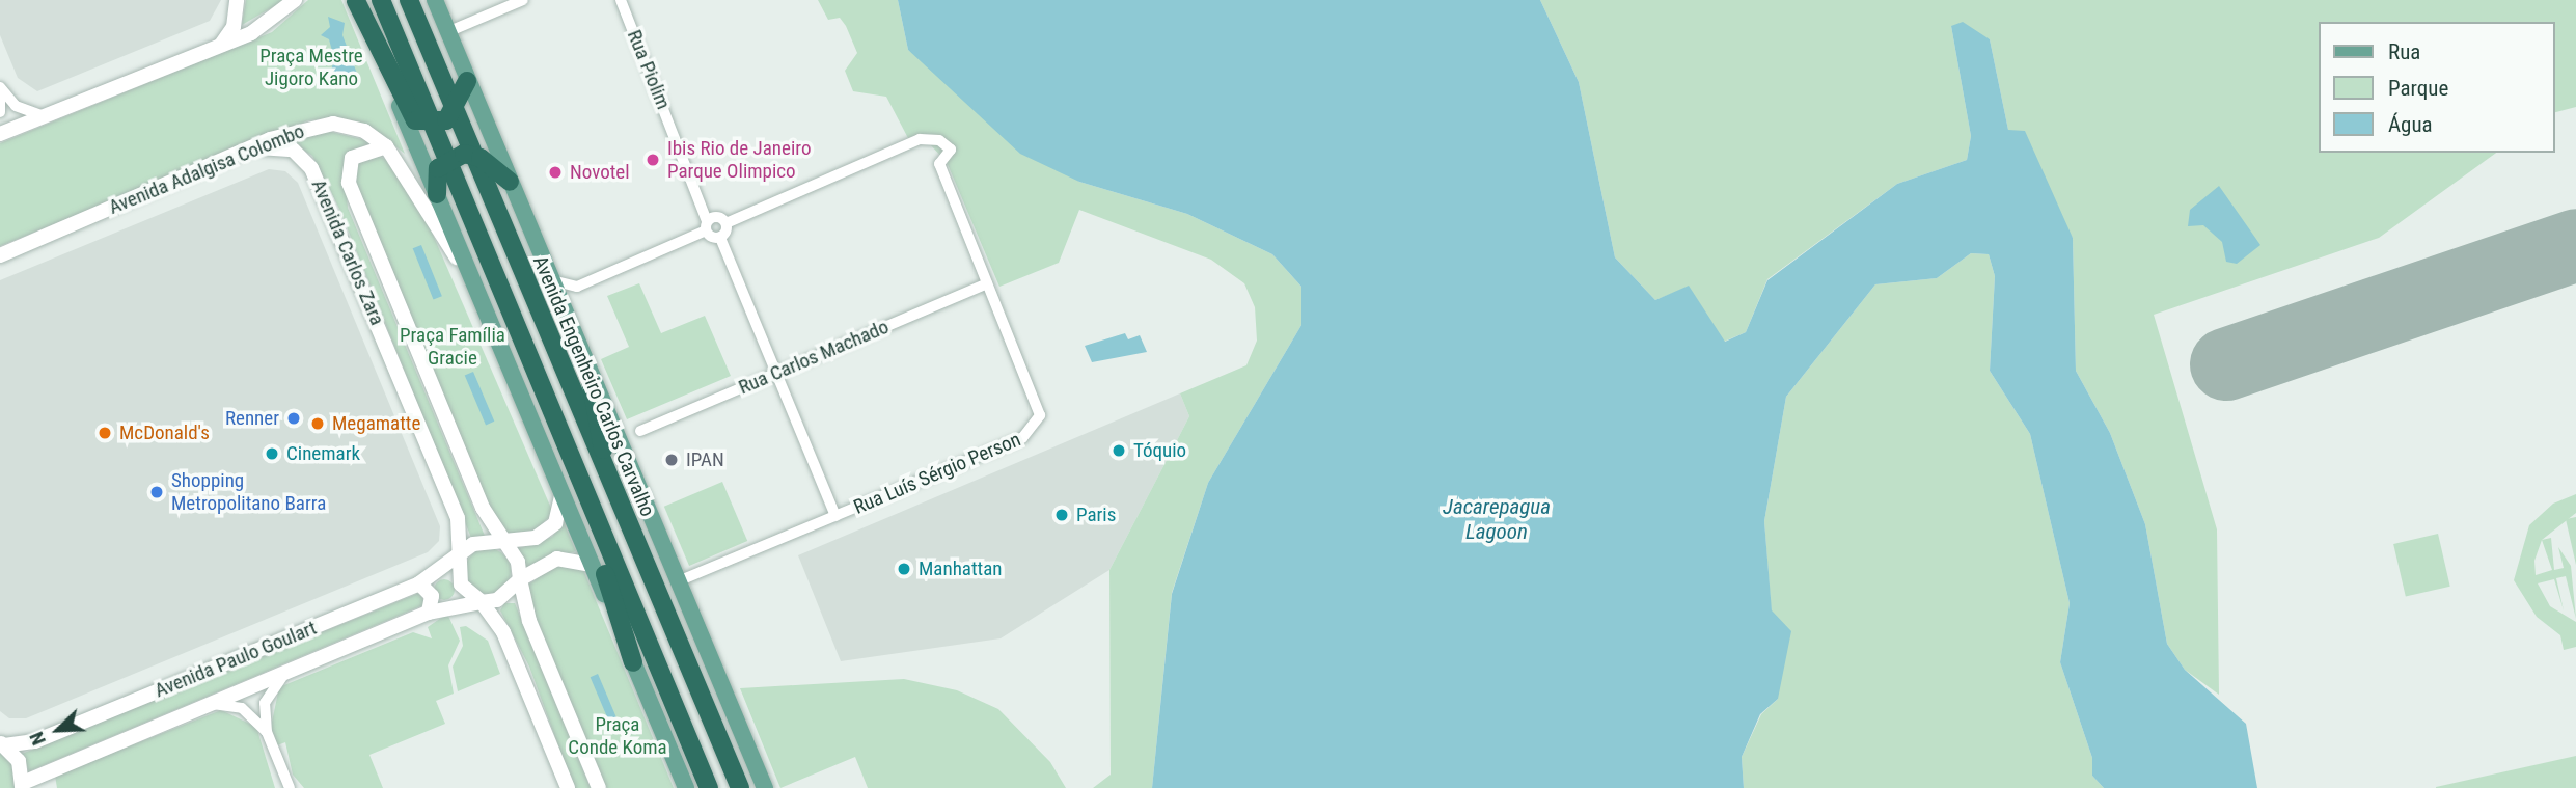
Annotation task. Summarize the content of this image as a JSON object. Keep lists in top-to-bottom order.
{
  "streets": {
    "highway": ["Avenida Engenheiro Carlos Carvalho"],
    "street": [
      "Rua Piolim",
      "Avenida Adalgisa Colombo",
      "Avenida Carlos Zara",
      "Rua Carlos Machado",
      "Rua Luís Sérgio Person",
      "Avenida Paulo Goulart"
    ]
  },
  "crossings": [
    ["Avenida Adalgisa Colombo", "Avenida Carlos Zara"],
    ["Avenida Carlos Zara", "Avenida Paulo Goulart"],
    ["Rua Carlos Machado", "Rua Luís Sérgio Person"],
    ["Avenida Engenheiro Carlos Carvalho", "Rua Luís Sérgio Person"]
  ],
  "water": ["Jacarepagua Lagoon"],
  "parks": ["Praça Mestre Jigoro Kano", "Praça Família Gracie", "Praça Conde Koma"],
  "places": [
    "Ibis Rio de Janeiro Parque Olimpico",
    "Novotel",
    "Renner",
    "Megamatte",
    "McDonald's",
    "Tóquio",
    "Cinemark",
    "IPAN",
    "Shopping Metropolitano Barra",
    "Paris",
    "Manhattan"
  ],
  "legend": ["Rua", "Parque", "Água"],
  "north": "bottom left"
}
